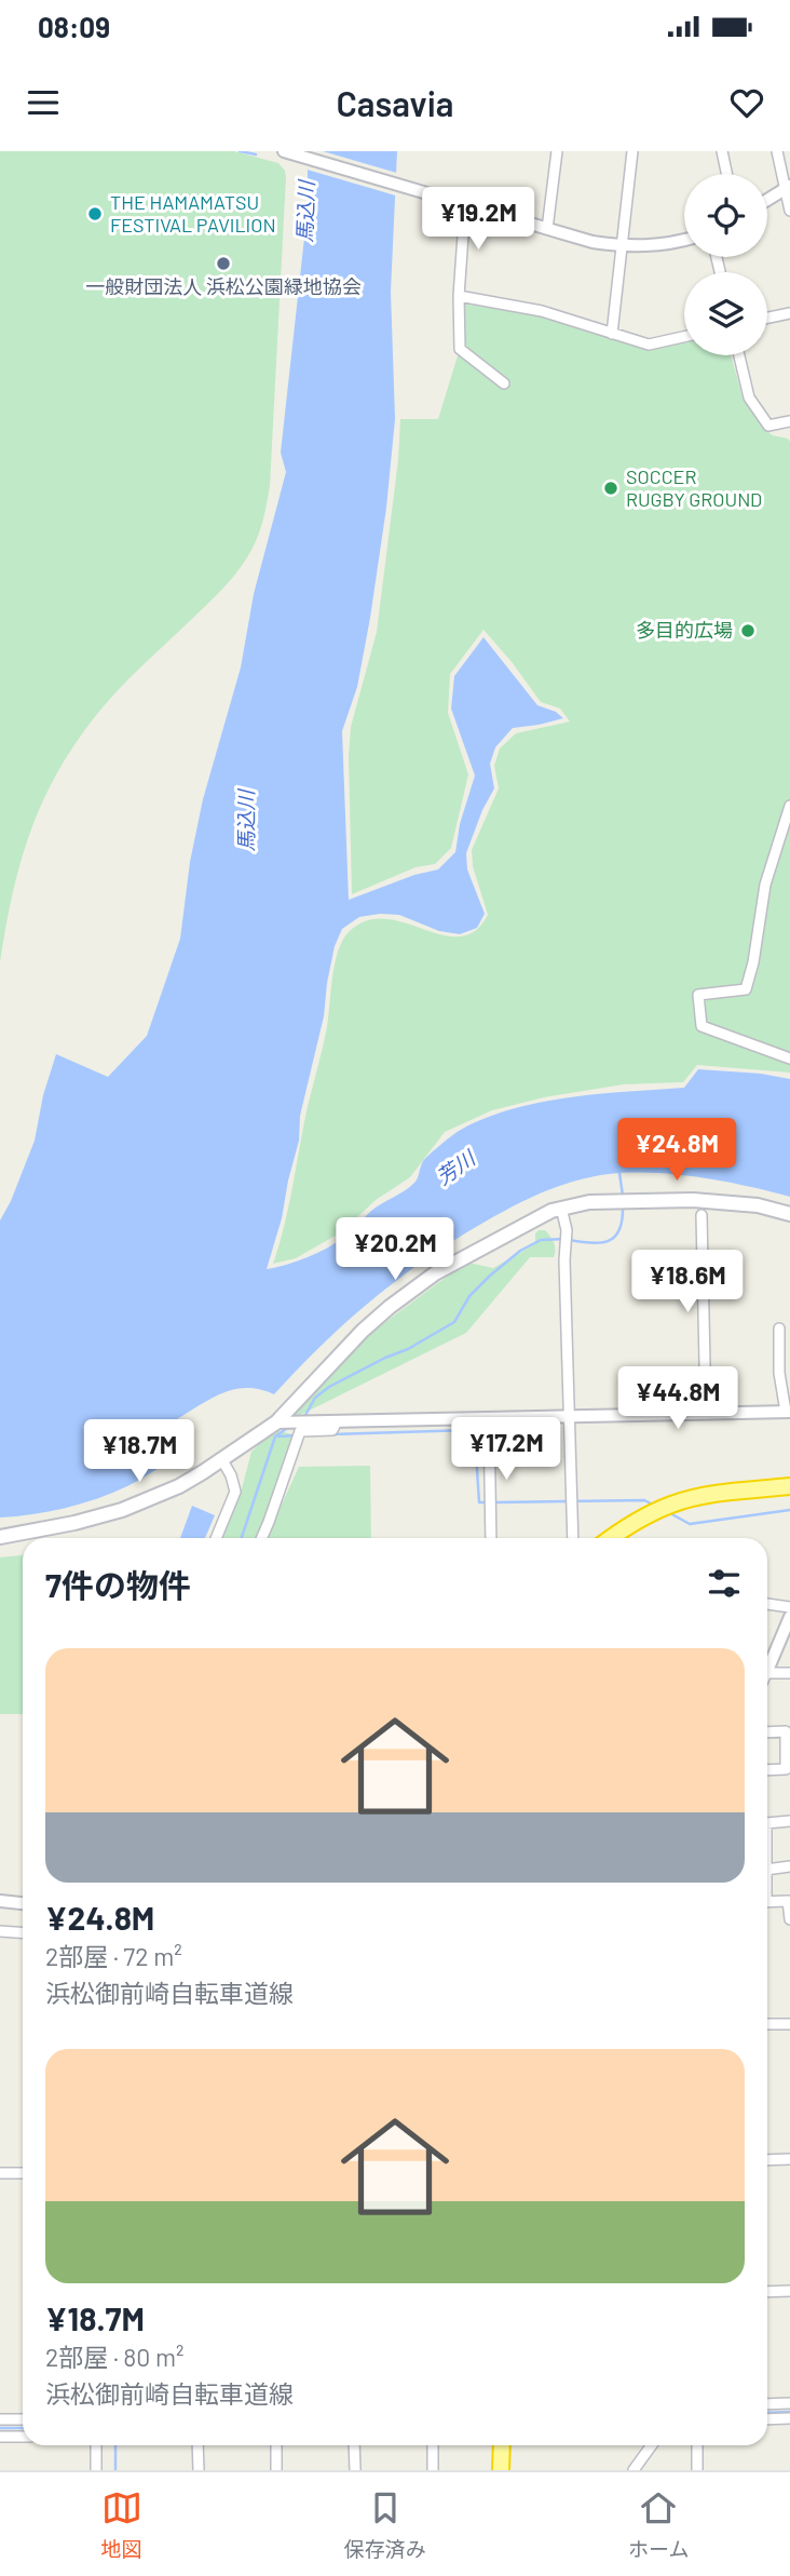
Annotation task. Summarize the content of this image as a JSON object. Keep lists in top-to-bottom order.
{
  "water": ["馬込川", "芳川"],
  "places": [
    "THE HAMAMATSU FESTIVAL PAVILION",
    "一般財団法人 浜松公園緑地協会",
    "SOCCER RUGBY GROUND",
    "多目的広場"
  ],
  "page": {
    "status": "08:09",
    "header": "Casavia",
    "price": [
      "¥19.2M",
      "¥24.8M",
      "¥20.2M",
      "¥18.6M",
      "¥44.8M",
      "¥17.2M",
      "¥18.7M"
    ],
    "heading": "7件の物件",
    "list": [
      {
        "name": "¥24.8M",
        "note": "2部屋 · 72 m² · 浜松御前崎自転車道線"
      },
      {
        "name": "¥18.7M",
        "note": "2部屋 · 80 m² · 浜松御前崎自転車道線"
      }
    ],
    "tabs": ["地図", "保存済み", "ホーム"]
  }
}
